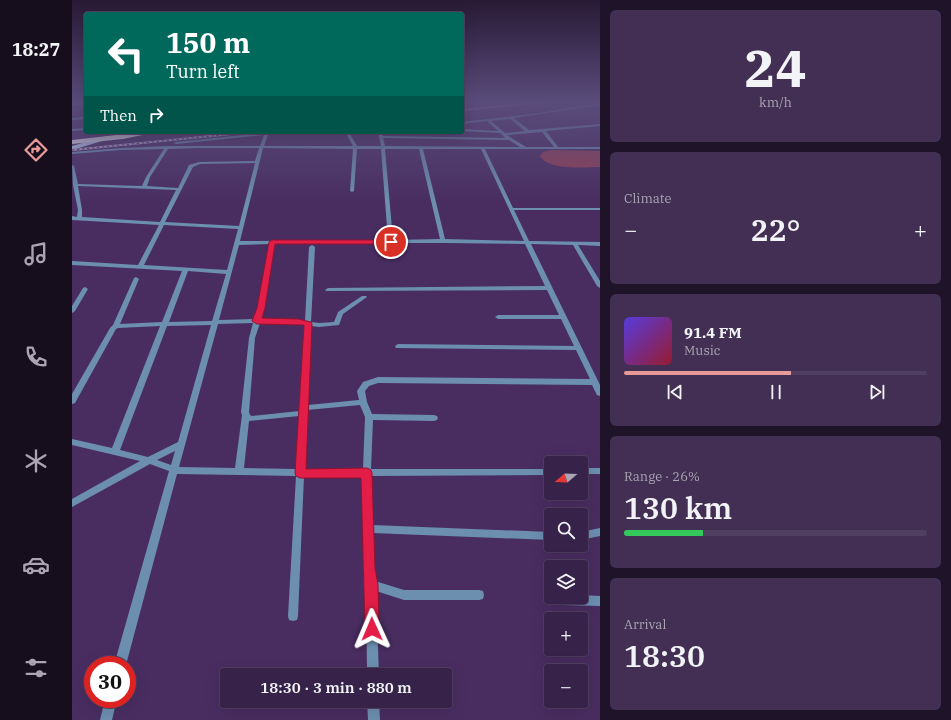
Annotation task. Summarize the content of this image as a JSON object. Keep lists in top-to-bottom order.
{
  "north": "left",
  "page": {
    "tabs": "18:27",
    "tile": [
      ["24", "km/h"],
      "Climate",
      ["Range · 26%", "130 km"],
      ["Arrival", "18:30"]
    ],
    "turn": ["150 m", "Turn left"],
    "then": "Then",
    "heat": ["−", "22°", "+"],
    "song": ["91.4 FM", "Music"],
    "map_buttons": ["+", "−"],
    "limit": "30",
    "trip": "18:30 · 3 min · 880 m"
  }
}
